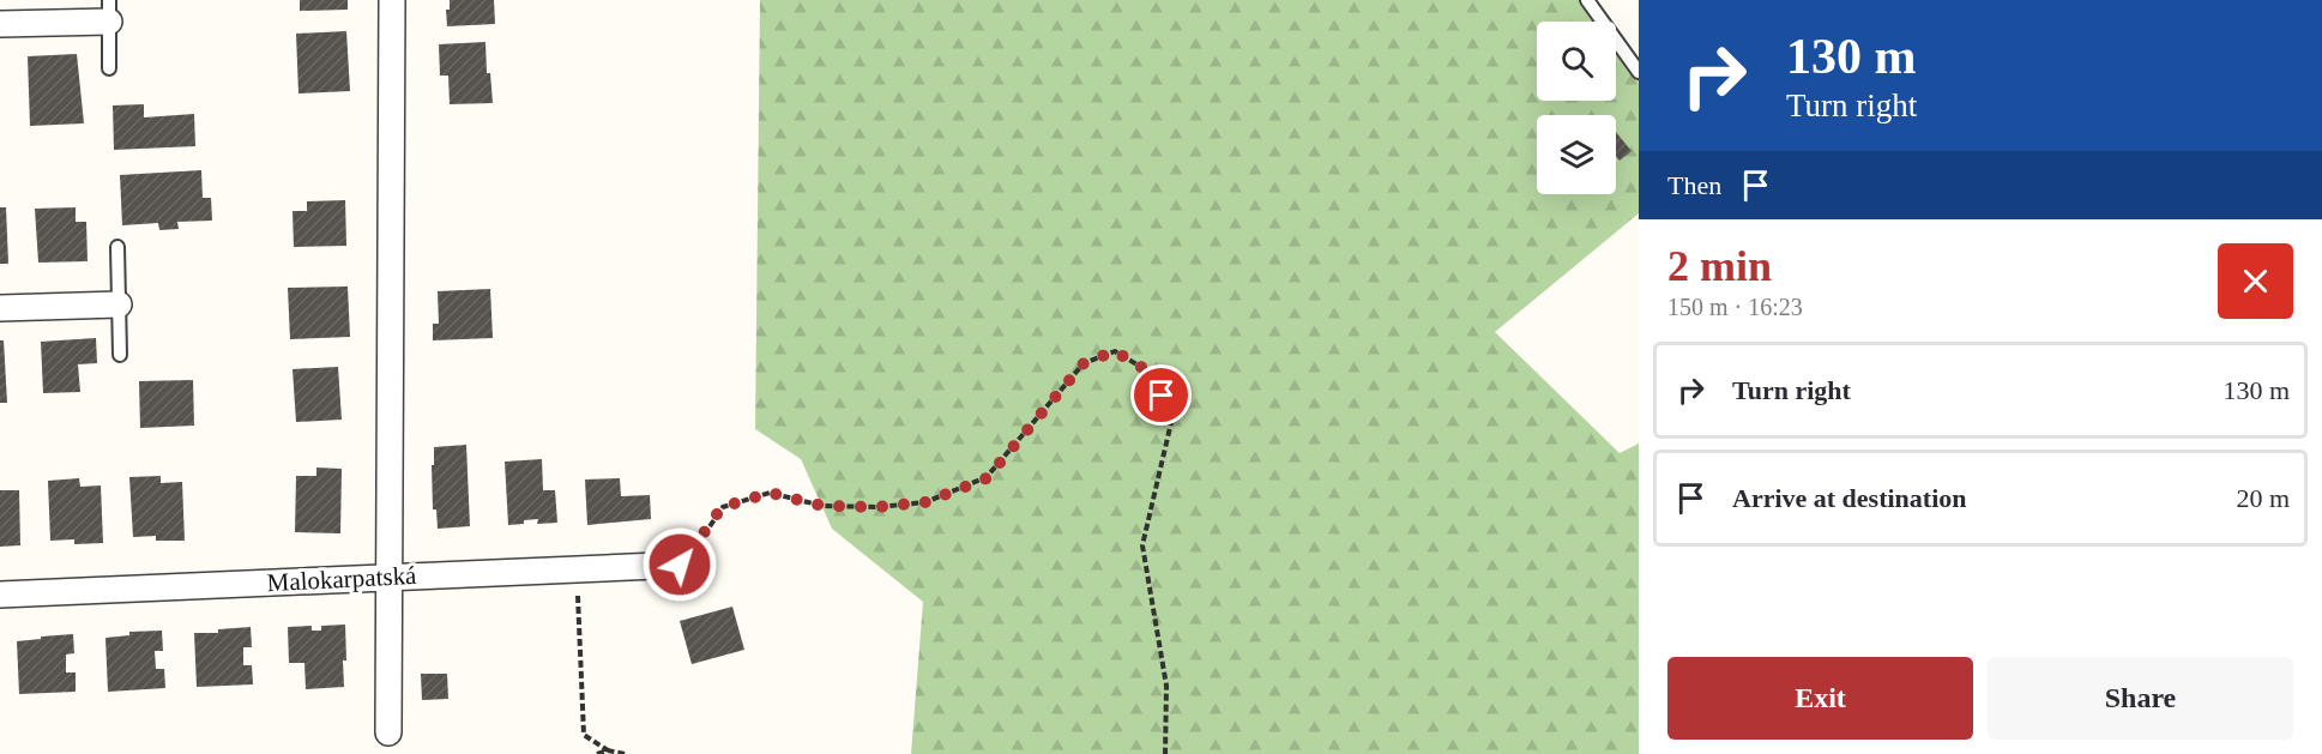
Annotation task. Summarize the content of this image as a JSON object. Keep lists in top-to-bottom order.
{
  "streets": {
    "street": ["Malokarpatská"]
  },
  "page": {
    "turn": ["130 m", "Turn right"],
    "then": "Then",
    "heading": ["2 min", "150 m · 16:23"],
    "list": [
      {
        "name": "Turn right",
        "value": "130 m"
      },
      {
        "name": "Arrive at destination",
        "value": "20 m"
      }
    ],
    "buttons": ["Exit", "Share"]
  }
}
